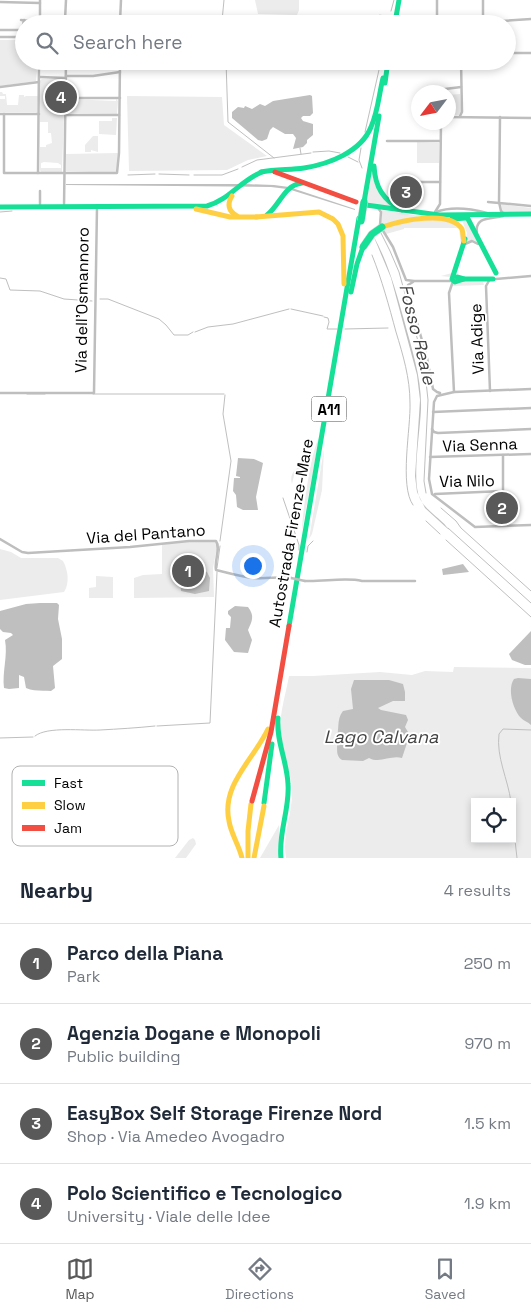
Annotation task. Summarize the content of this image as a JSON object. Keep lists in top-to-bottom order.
{
  "streets": {
    "main road": ["Via dell'Osmannoro", "A11", "Autostrada Firenze-Mare"],
    "street": [
      "Via Adige",
      "Via Senna",
      "Via Nilo",
      "Via del Pantano"
    ]
  },
  "crossings": [
    ["Via Senna", "Via Nilo"]
  ],
  "water": ["Fosso Reale", "Lago Calvana"],
  "legend": ["Fast", "Slow", "Jam"],
  "north": "bottom left",
  "page": {
    "search": "Search here",
    "pins": [
      "4",
      "3",
      "2",
      "1"
    ],
    "heading": ["Nearby", "4 results"],
    "list": [
      {
        "mark": "1",
        "name": "Parco della Piana",
        "note": "Park",
        "value": "250 m"
      },
      {
        "mark": "2",
        "name": "Agenzia Dogane e Monopoli",
        "note": "Public building",
        "value": "970 m"
      },
      {
        "mark": "3",
        "name": "EasyBox Self Storage Firenze Nord",
        "note": "Shop · Via Amedeo Avogadro",
        "value": "1.5 km"
      },
      {
        "mark": "4",
        "name": "Polo Scientifico e Tecnologico",
        "note": "University · Viale delle Idee",
        "value": "1.9 km"
      }
    ],
    "nav": ["Map", "Directions", "Saved"]
  }
}
